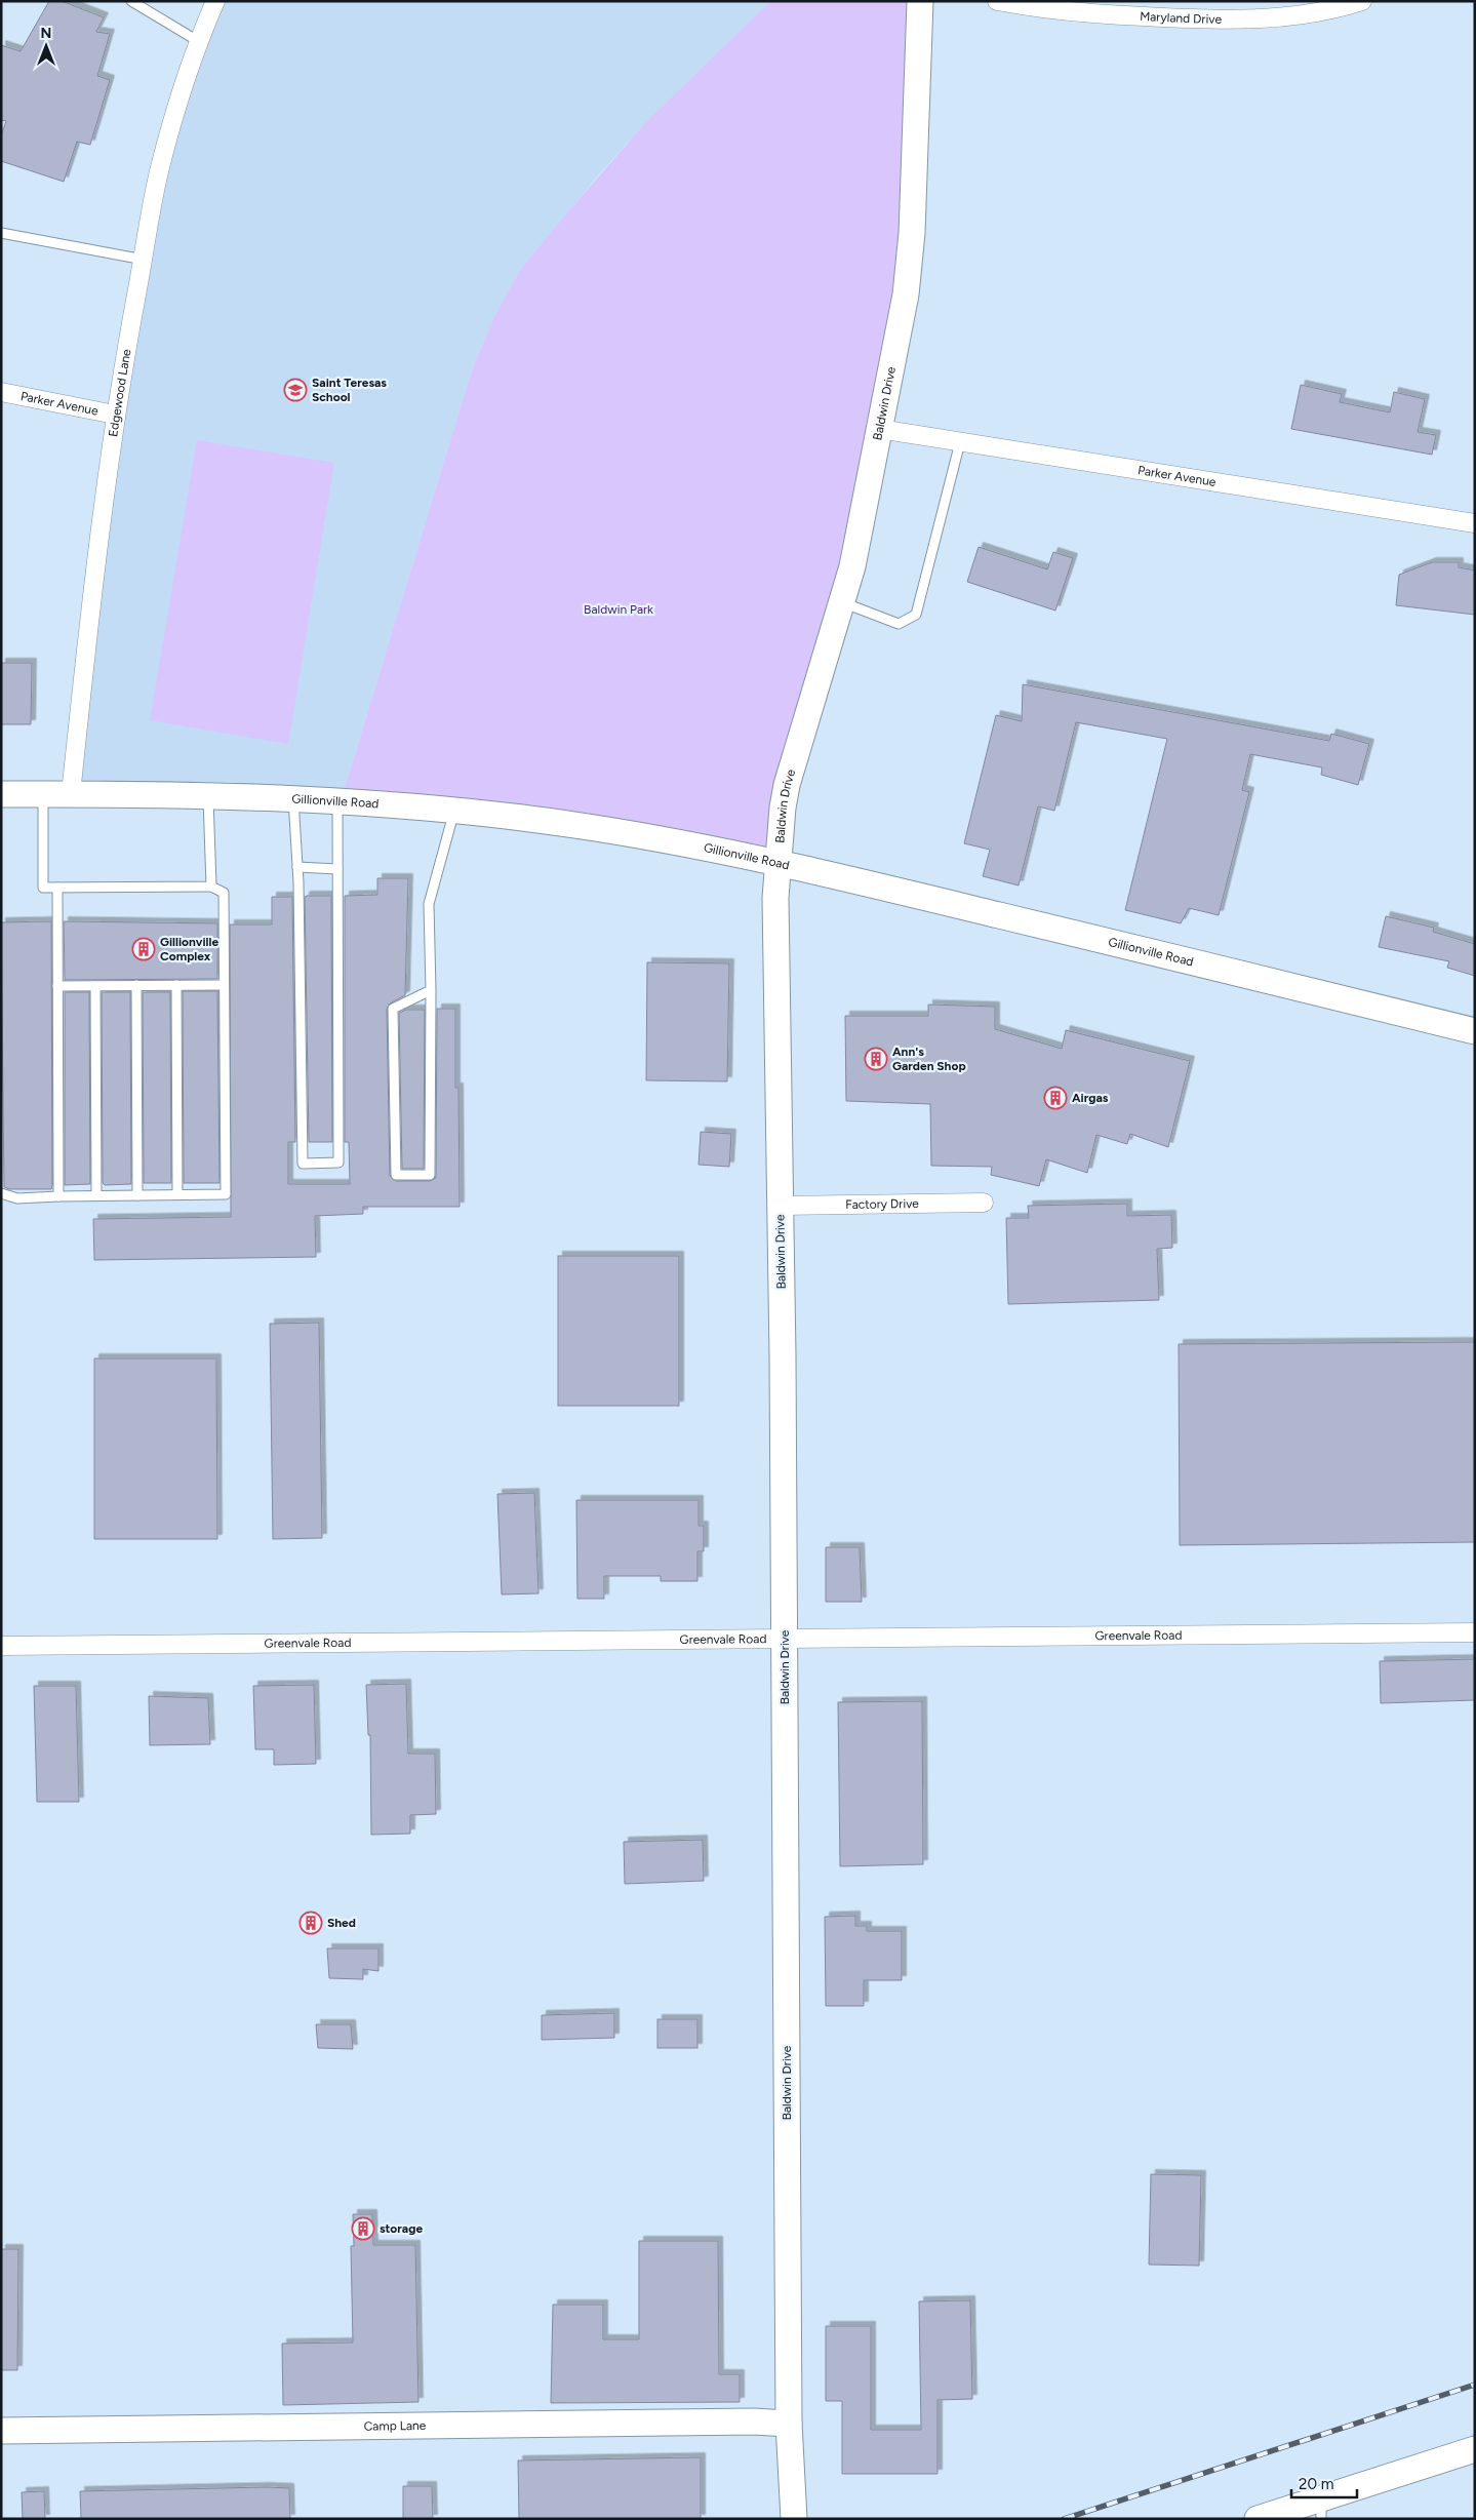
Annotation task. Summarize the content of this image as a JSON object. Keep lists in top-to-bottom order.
{
  "streets": {
    "street": [
      "Maryland Drive",
      "Edgewood Lane",
      "Parker Avenue",
      "Baldwin Drive",
      "Gillionville Road",
      "Factory Drive",
      "Greenvale Road",
      "Camp Lane"
    ]
  },
  "crossings": [
    ["Edgewood Lane", "Parker Avenue"],
    ["Edgewood Lane", "Gillionville Road"],
    ["Parker Avenue", "Baldwin Drive"],
    ["Baldwin Drive", "Gillionville Road"],
    ["Baldwin Drive", "Factory Drive"],
    ["Baldwin Drive", "Greenvale Road"],
    ["Baldwin Drive", "Camp Lane"]
  ],
  "parks": ["Baldwin Park"],
  "places": {
    "school or university": ["Saint Teresas School"],
    "building": [
      "Gillionville Complex",
      "Ann's Garden Shop",
      "Airgas",
      "Shed",
      "storage"
    ]
  },
  "scale_bar": "20 m",
  "north": "top"
}
